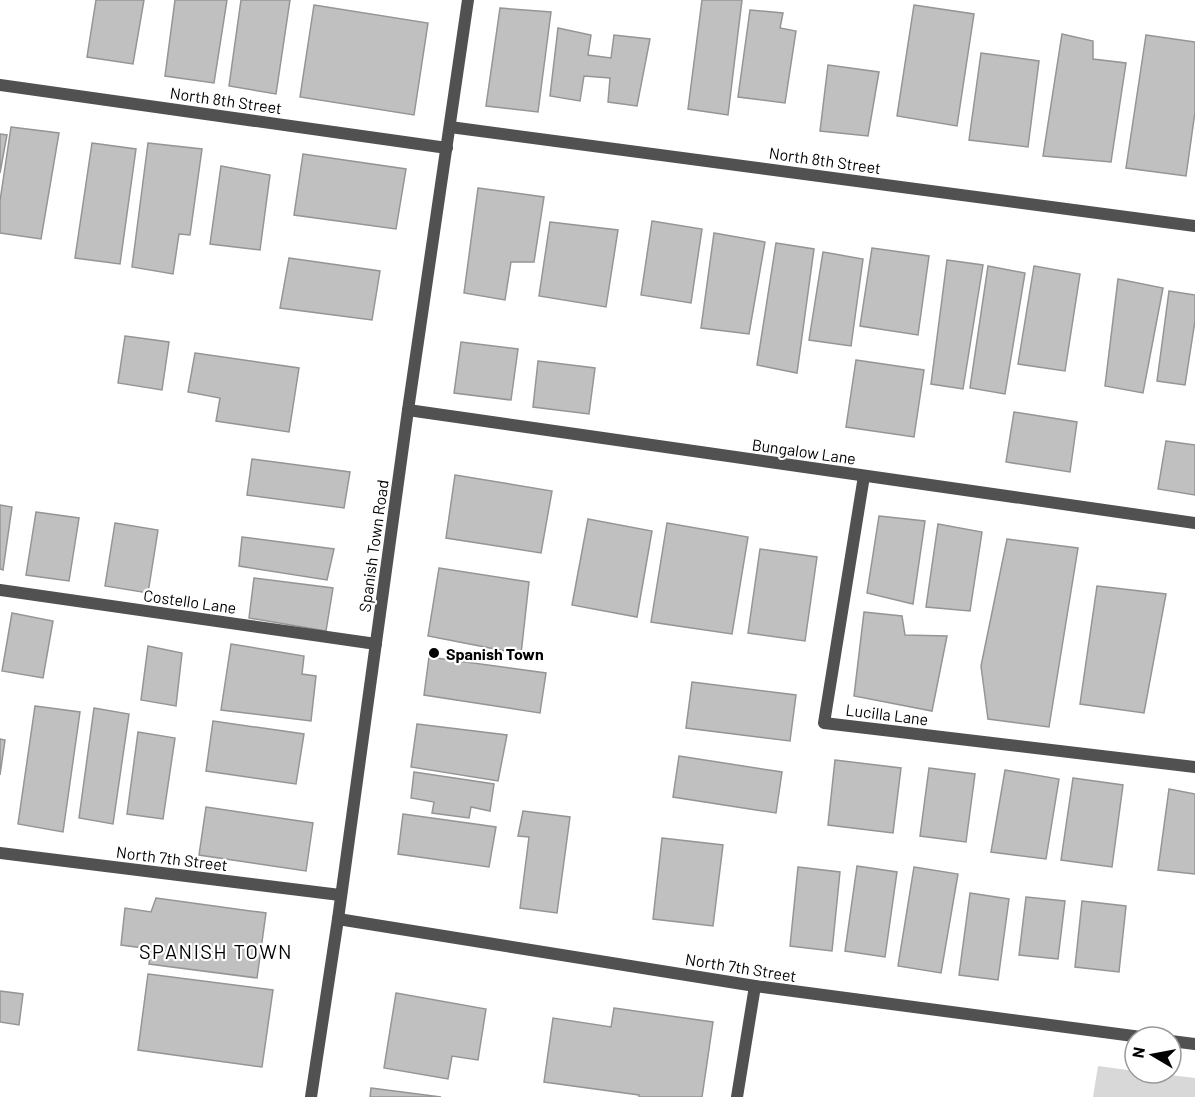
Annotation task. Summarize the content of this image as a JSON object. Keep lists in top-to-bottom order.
{
  "streets": {
    "street": [
      "North 8th Street",
      "Bungalow Lane",
      "Spanish Town Road",
      "Costello Lane",
      "Lucilla Lane",
      "North 7th Street"
    ]
  },
  "crossings": [
    ["North 8th Street", "Spanish Town Road"],
    ["Bungalow Lane", "Spanish Town Road"],
    ["Bungalow Lane", "Lucilla Lane"],
    ["Spanish Town Road", "Costello Lane"],
    ["Spanish Town Road", "North 7th Street"]
  ],
  "districts": ["SPANISH TOWN"],
  "places": ["Spanish Town"],
  "north": "left"
}
